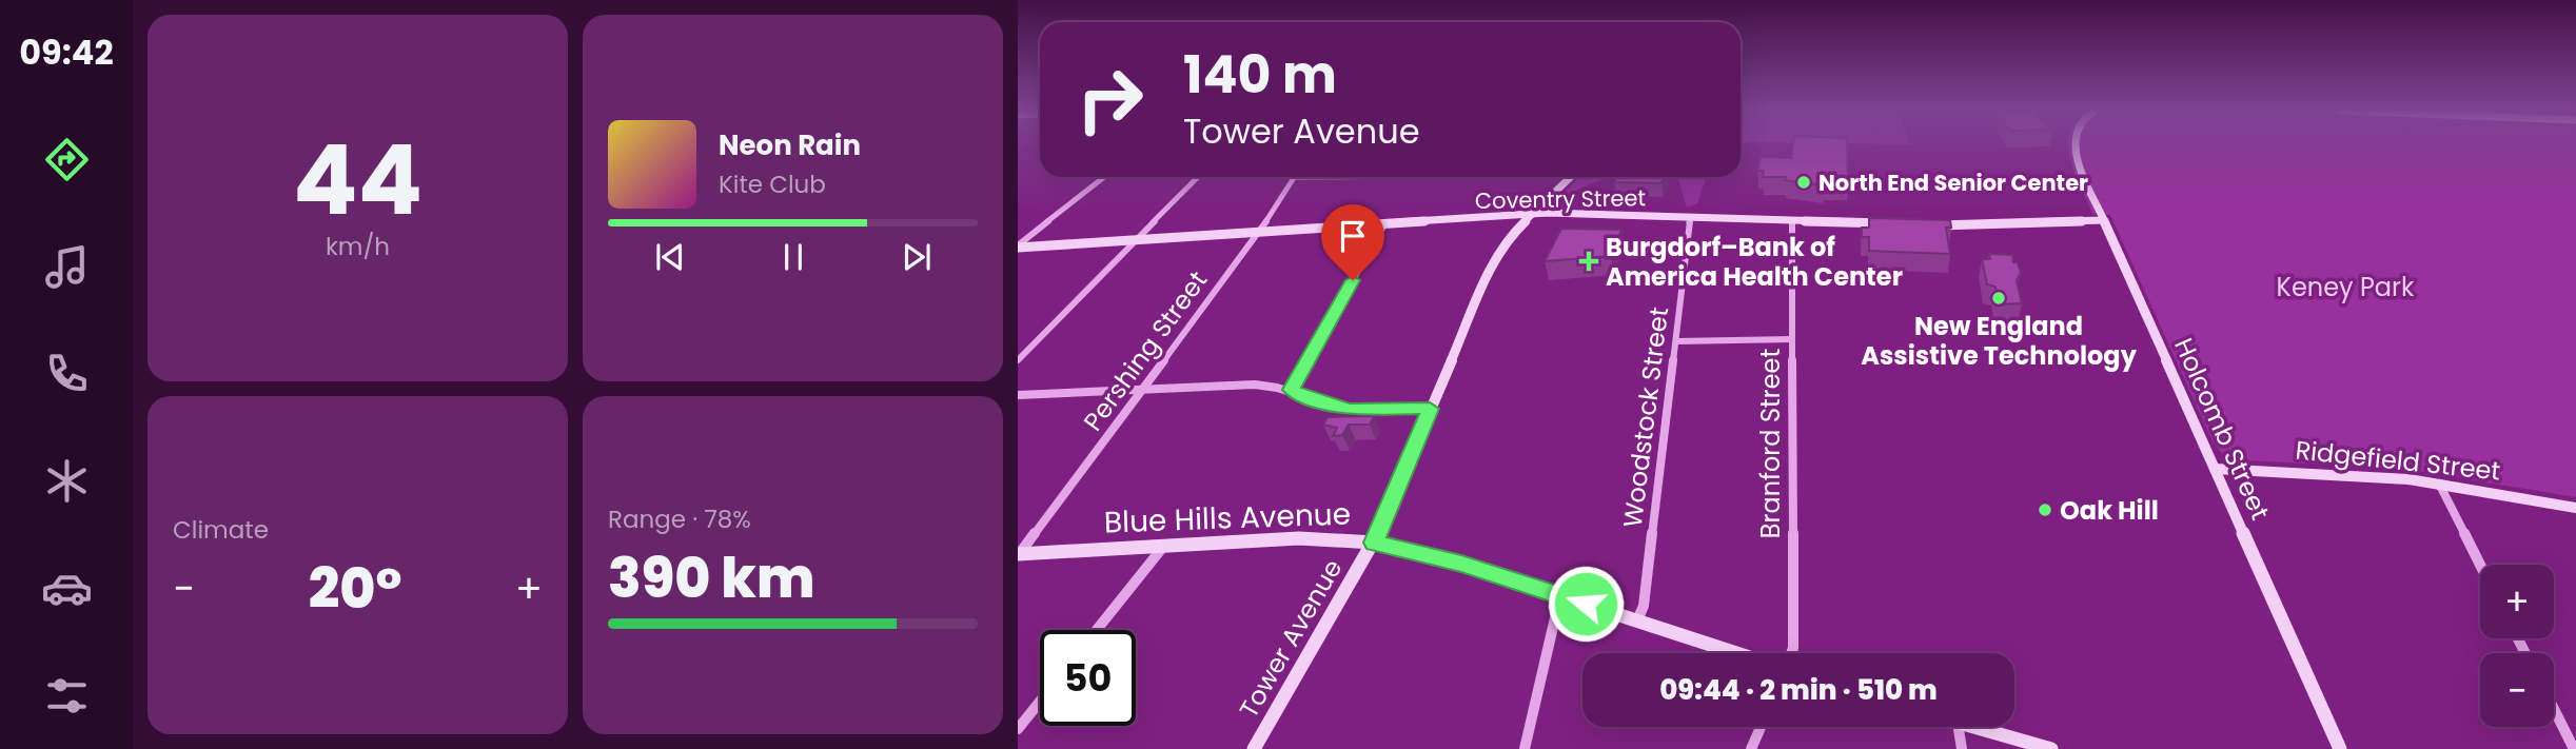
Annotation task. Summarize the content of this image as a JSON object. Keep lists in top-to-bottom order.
{
  "streets": {
    "street": [
      "Coventry Street",
      "Pershing Street",
      "Woodstock Street",
      "Holcomb Street",
      "Branford Street",
      "Ridgefield Street",
      "Blue Hills Avenue",
      "Tower Avenue"
    ]
  },
  "crossings": [
    ["Coventry Street", "Pershing Street"],
    ["Coventry Street", "Woodstock Street"],
    ["Coventry Street", "Branford Street"],
    ["Coventry Street", "Tower Avenue"],
    ["Pershing Street", "Blue Hills Avenue"],
    ["Woodstock Street", "Blue Hills Avenue"],
    ["Holcomb Street", "Ridgefield Street"],
    ["Blue Hills Avenue", "Tower Avenue"]
  ],
  "parks": ["Keney Park"],
  "places": {
    "other": ["North End Senior Center", "New England Assistive Technology", "Oak Hill"],
    "health": ["Burgdorf–Bank of America Health Center"]
  },
  "page": {
    "tabs": "09:42",
    "tile": [
      ["44", "km/h"],
      "Climate",
      ["Range · 78%", "390 km"]
    ],
    "turn": ["140 m", "Tower Avenue"],
    "song": ["Neon Rain", "Kite Club"],
    "heat": ["−", "20°", "+"],
    "map_buttons": ["+", "−"],
    "limit": "50",
    "trip": "09:44 · 2 min · 510 m"
  }
}
